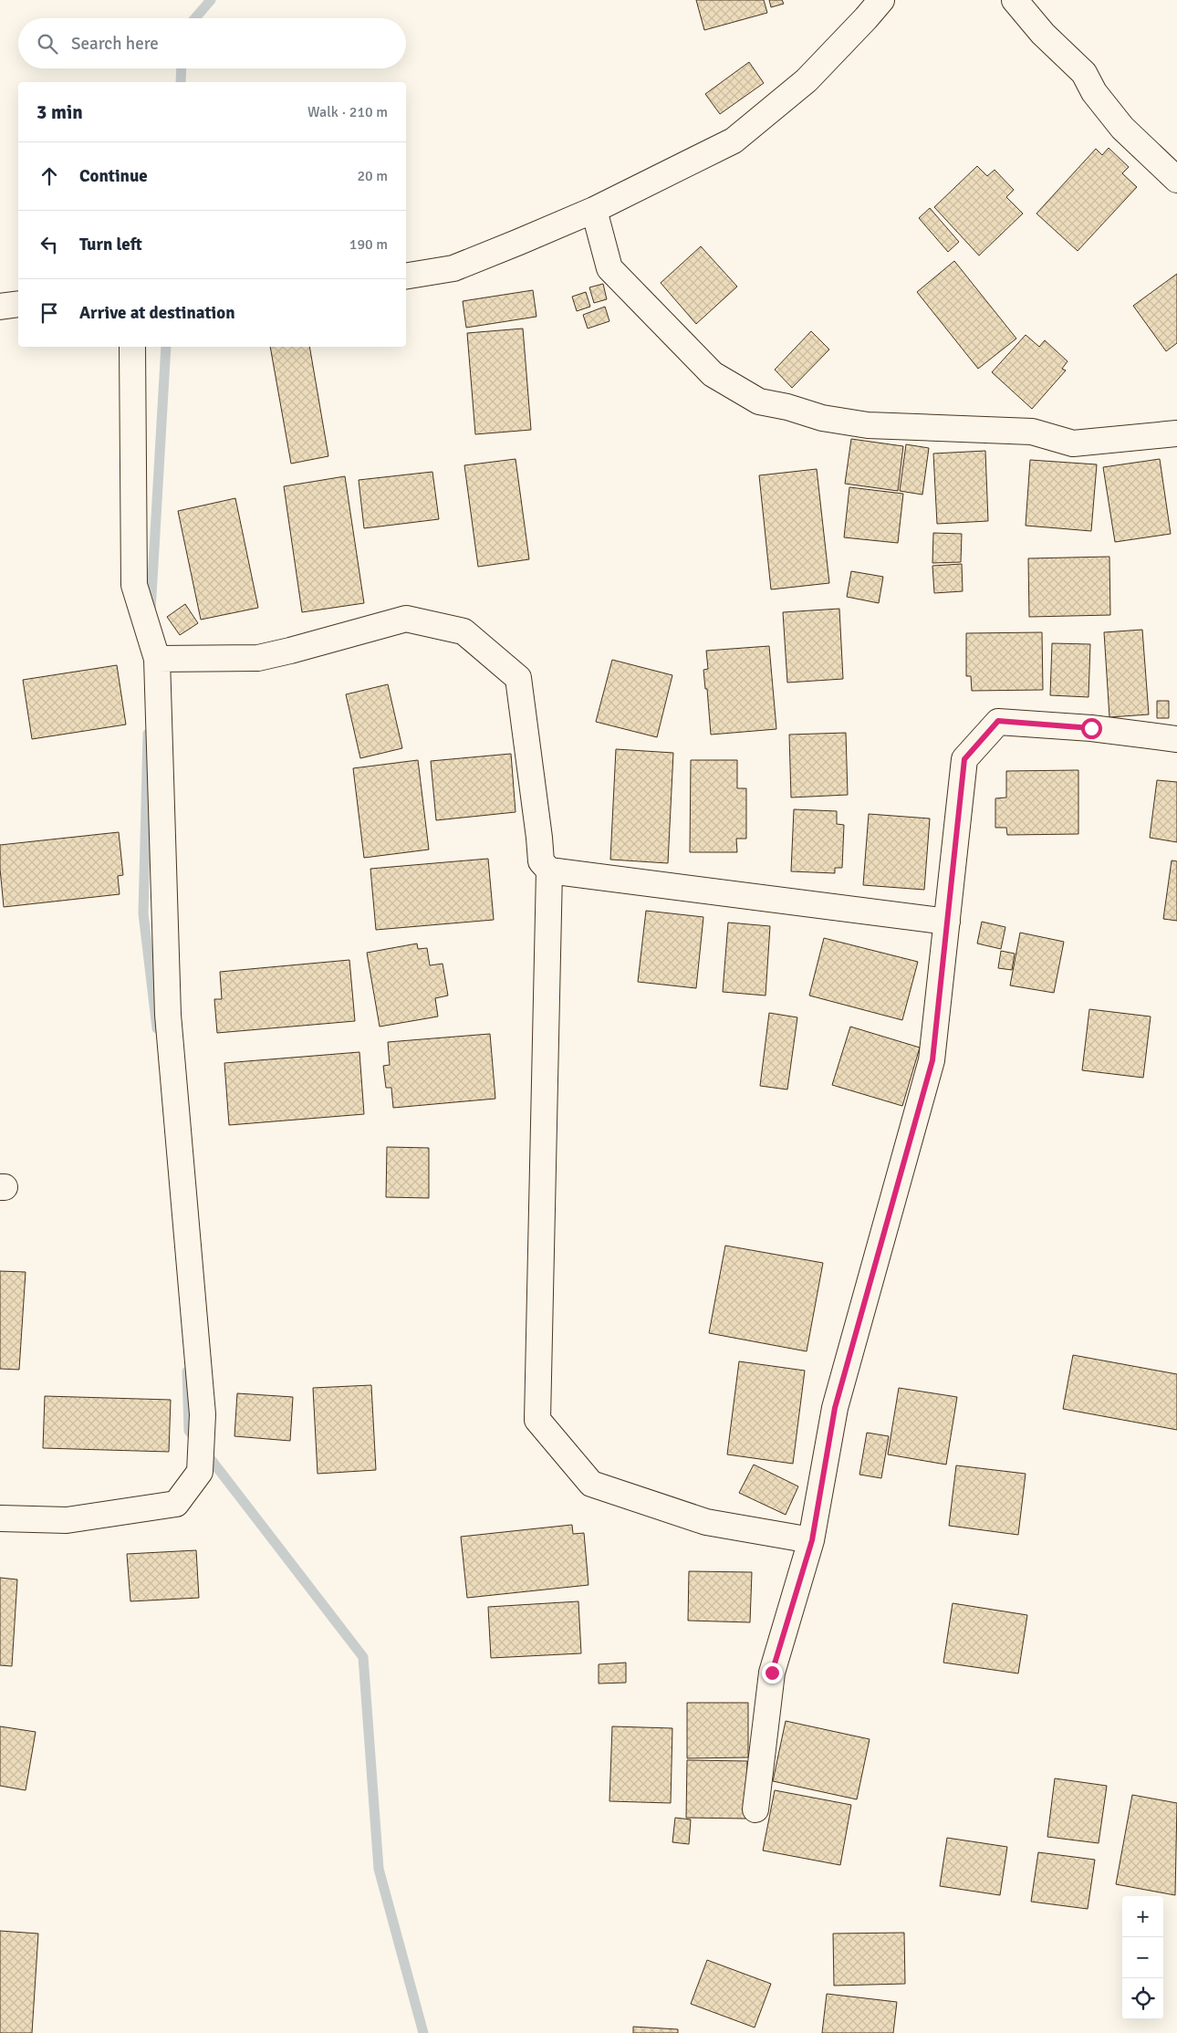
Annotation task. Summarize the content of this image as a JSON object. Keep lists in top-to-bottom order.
{
  "page": {
    "search": "Search here",
    "heading": ["3 min", "Walk · 210 m"],
    "list": [
      ["Continue", "20 m"],
      ["Turn left", "190 m"],
      "Arrive at destination"
    ],
    "map_buttons": ["+", "−"]
  }
}
